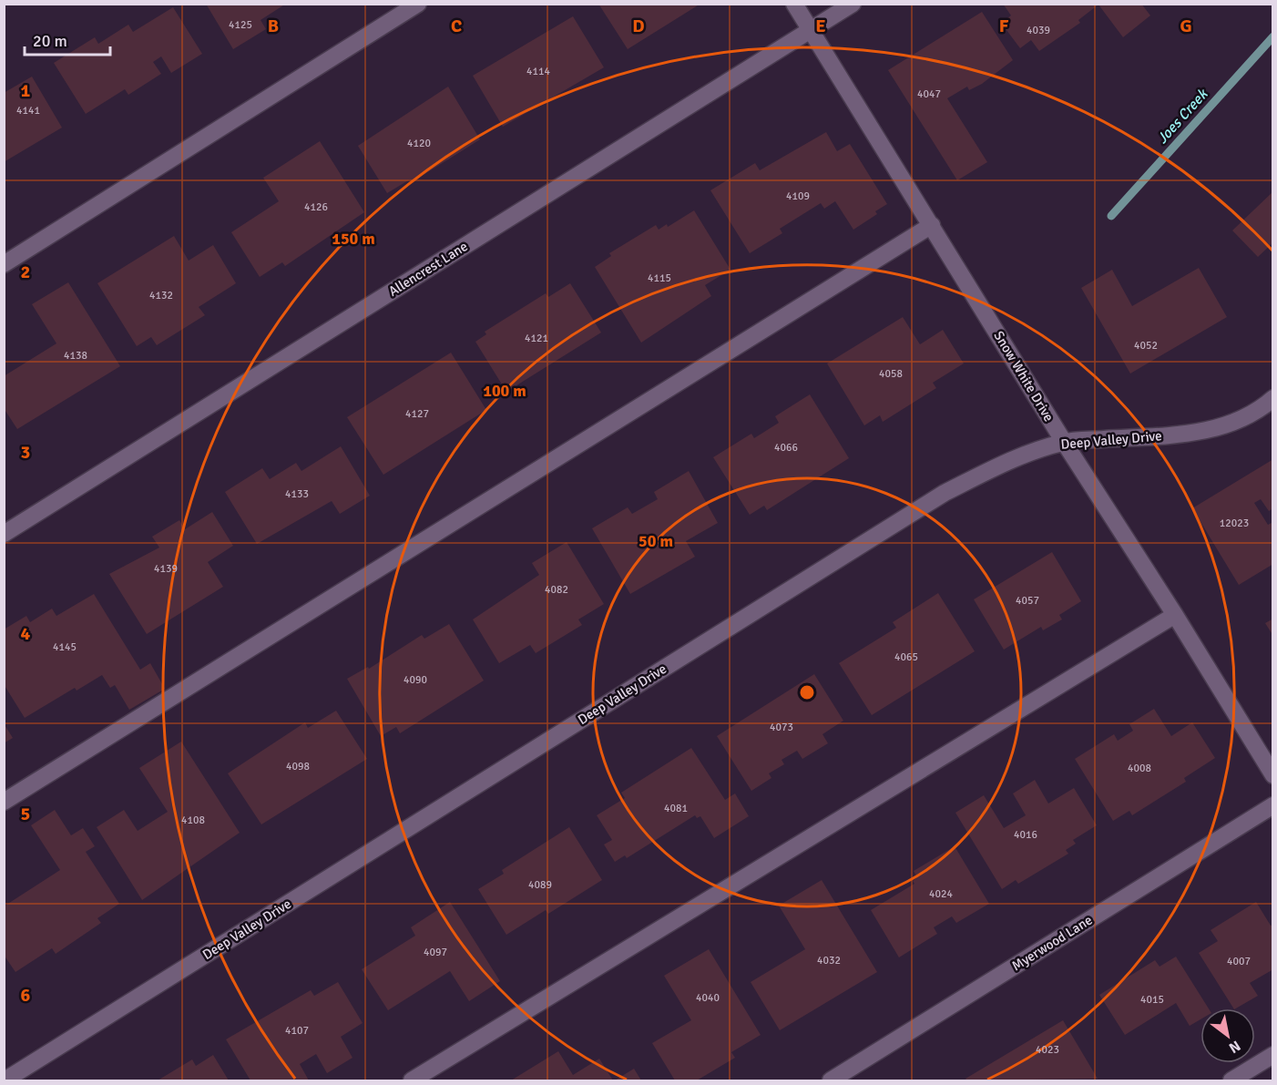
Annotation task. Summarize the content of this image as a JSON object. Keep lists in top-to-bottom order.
{
  "streets": {
    "street": [
      "Allencrest Lane",
      "Snow White Drive",
      "Deep Valley Drive",
      "Myerwood Lane"
    ]
  },
  "crossings": [
    ["Allencrest Lane", "Snow White Drive"],
    ["Snow White Drive", "Deep Valley Drive"]
  ],
  "water": ["Joes Creek"],
  "house_numbers": [
    "4125",
    "4039",
    "4114",
    "4047",
    "4141",
    "4120",
    "4109",
    "4126",
    "4115",
    "4132",
    "4121",
    "4052",
    "4138",
    "4058",
    "4127",
    "4066",
    "4133",
    "12023",
    "4139",
    "4082",
    "4057",
    "4145",
    "4065",
    "4090",
    "4073",
    "4098",
    "4008",
    "4081",
    "4108",
    "4016",
    "4089",
    "4024",
    "4097",
    "4032",
    "4007",
    "4040",
    "4015",
    "4107",
    "4023"
  ],
  "scale_bar": "20 m",
  "north": "bottom right",
  "grid": {
    "columns": [
      "B",
      "C",
      "D",
      "E",
      "F",
      "G"
    ],
    "rows": [
      "1",
      "2",
      "3",
      "4",
      "5",
      "6"
    ]
  },
  "rings": ["150 m", "100 m", "50 m"]
}
